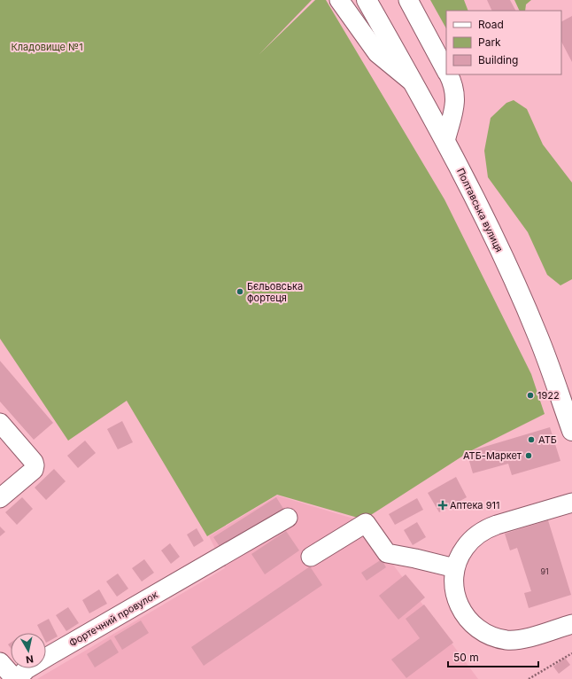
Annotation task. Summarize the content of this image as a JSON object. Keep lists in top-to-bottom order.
{
  "streets": {
    "highway": ["Полтавська вулиця"],
    "street": ["Фортечний провулок"]
  },
  "parks": ["Кладовище №1"],
  "places": {
    "other": [
      "Бєльовська фортеця",
      "1922",
      "АТБ",
      "АТБ-Маркет"
    ],
    "health": ["Аптека 911"]
  },
  "house_numbers": ["91"],
  "legend": ["Road", "Park", "Building"],
  "scale_bar": "50 m",
  "north": "bottom"
}
